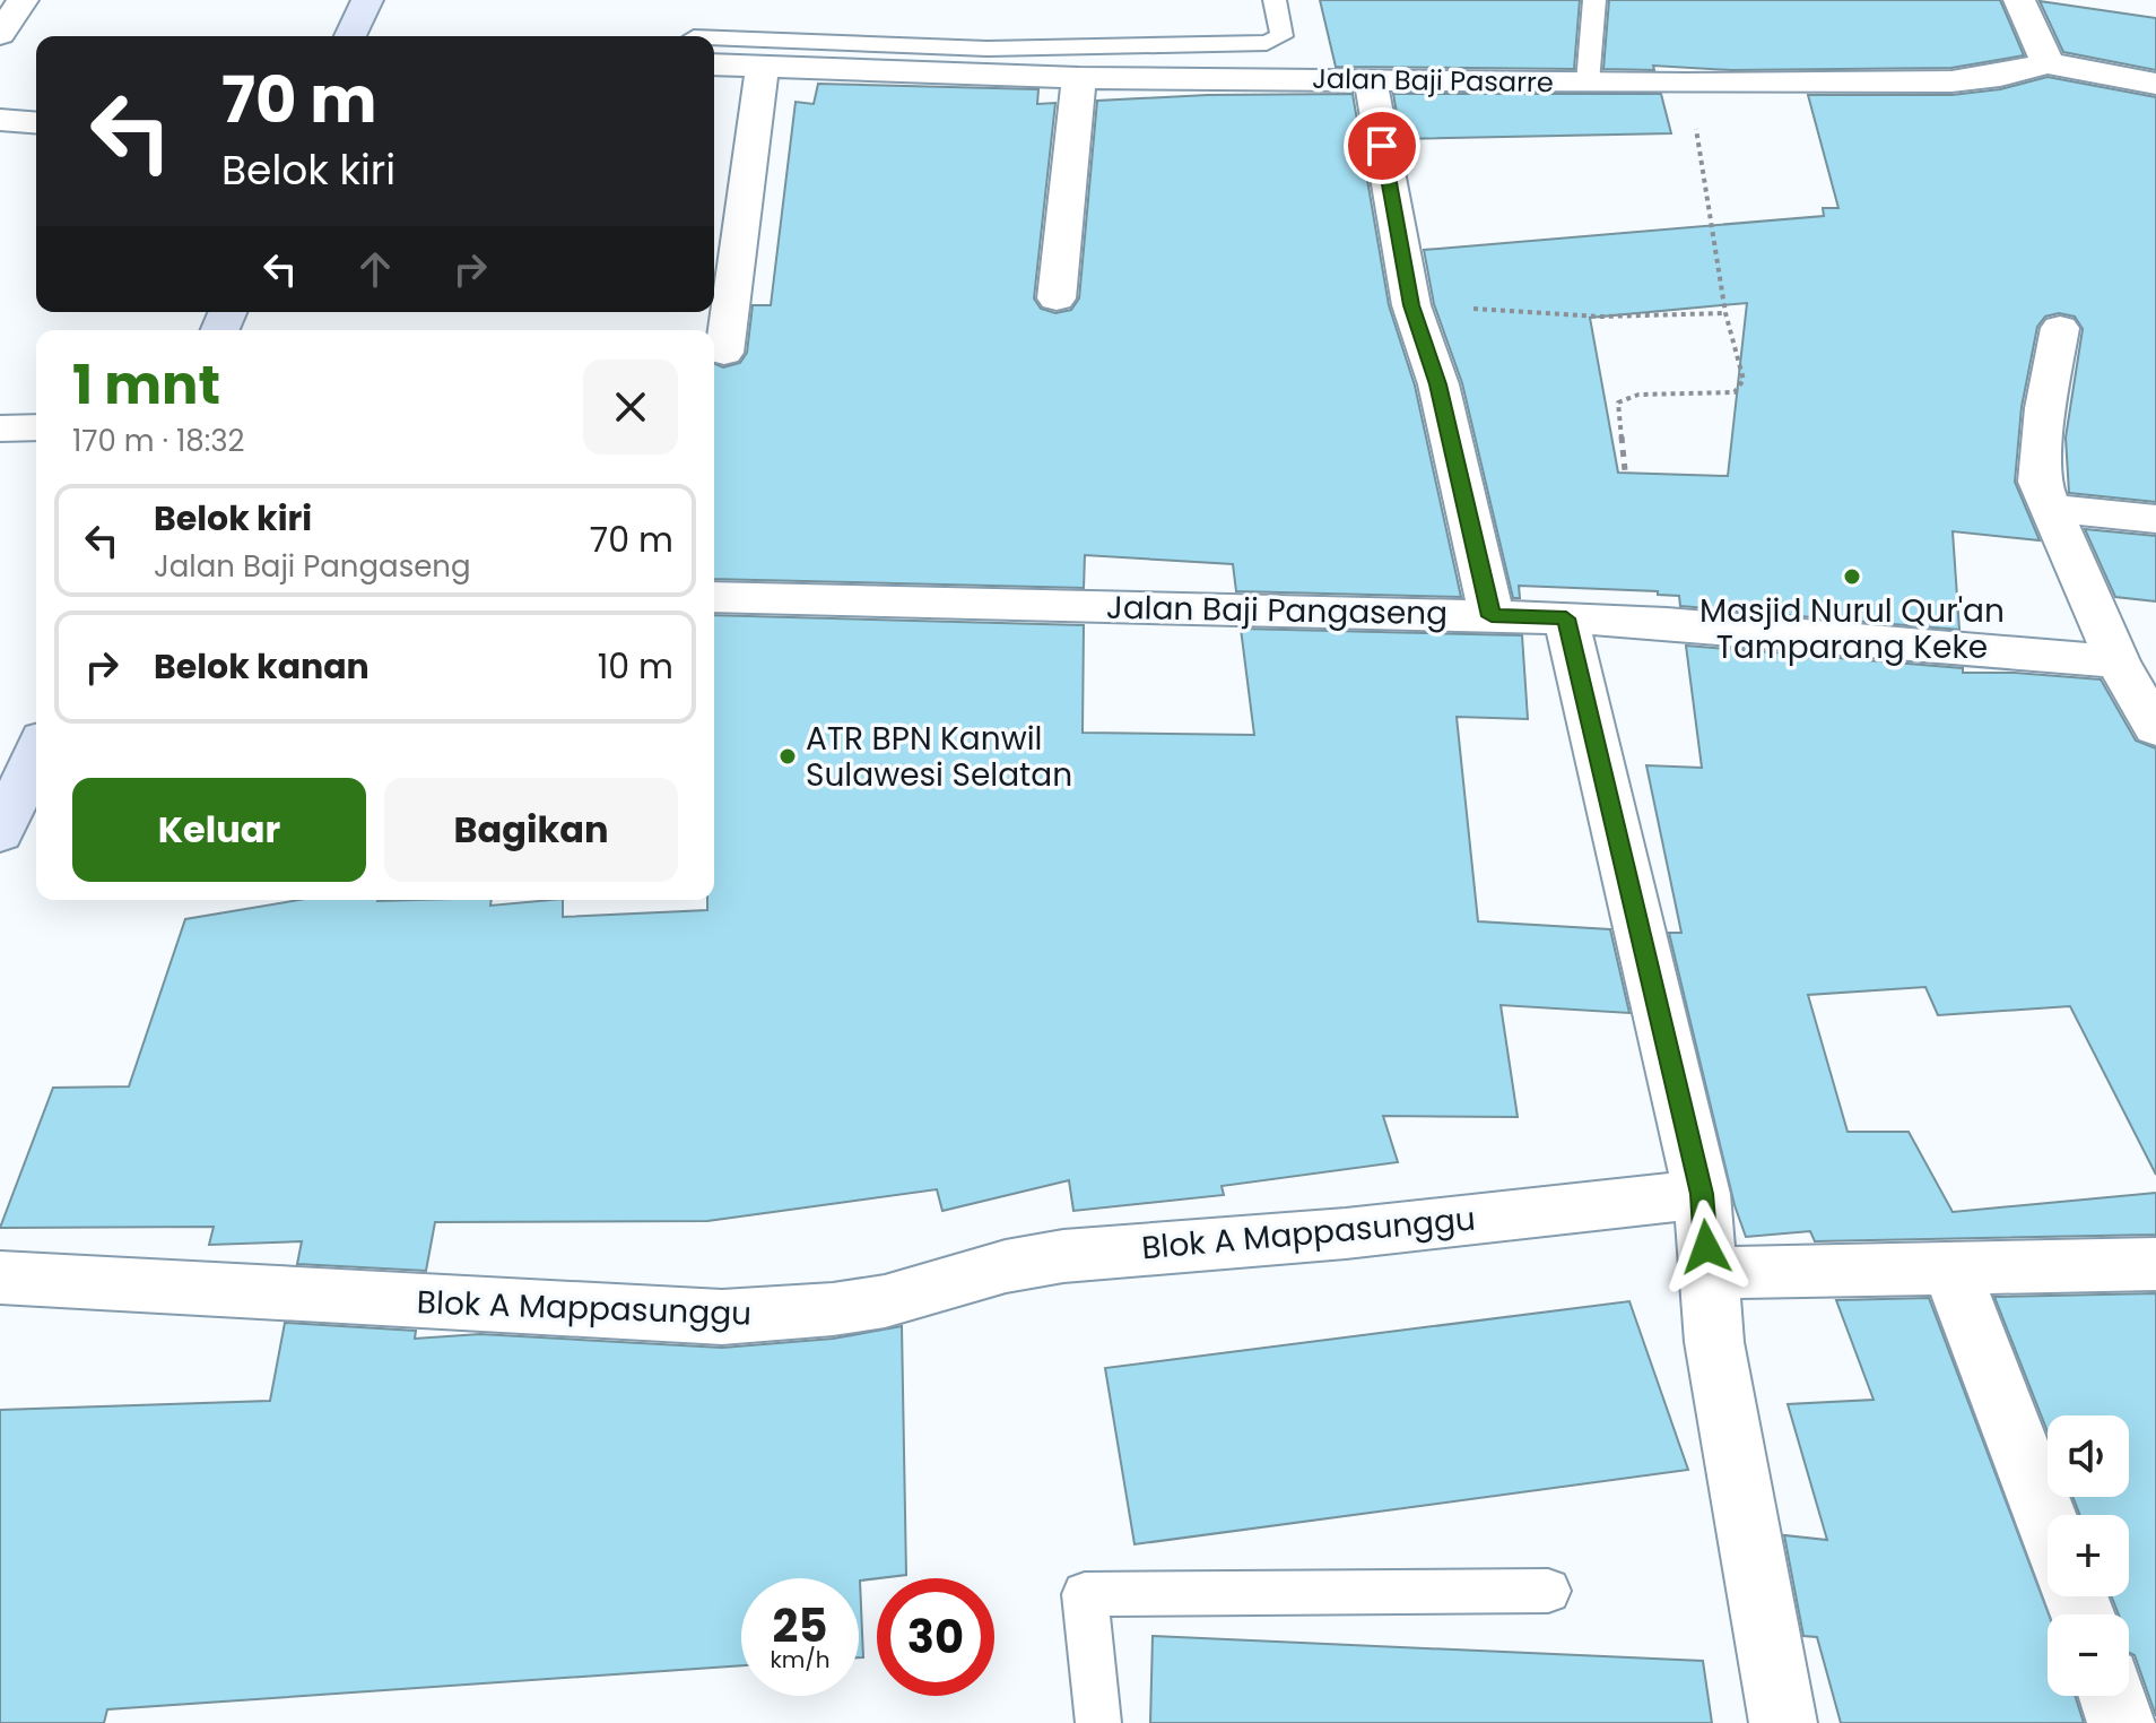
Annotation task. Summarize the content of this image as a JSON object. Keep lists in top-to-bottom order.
{
  "streets": {
    "street": ["Jalan Baji Pasarre", "Jalan Baji Pangaseng", "Blok A Mappasunggu"]
  },
  "places": ["Masjid Nurul Qur'an Tamparang Keke", "ATR BPN Kanwil Sulawesi Selatan"],
  "page": {
    "turn": ["70 m", "Belok kiri"],
    "heading": ["1 mnt", "170 m · 18:32"],
    "list": [
      {
        "name": "Belok kiri",
        "note": "Jalan Baji Pangaseng",
        "value": "70 m"
      },
      {
        "name": "Belok kanan",
        "value": "10 m"
      }
    ],
    "buttons": ["Keluar", "Bagikan"],
    "map_buttons": ["+", "−"],
    "speed": "25 km/h",
    "limit": "30"
  }
}
